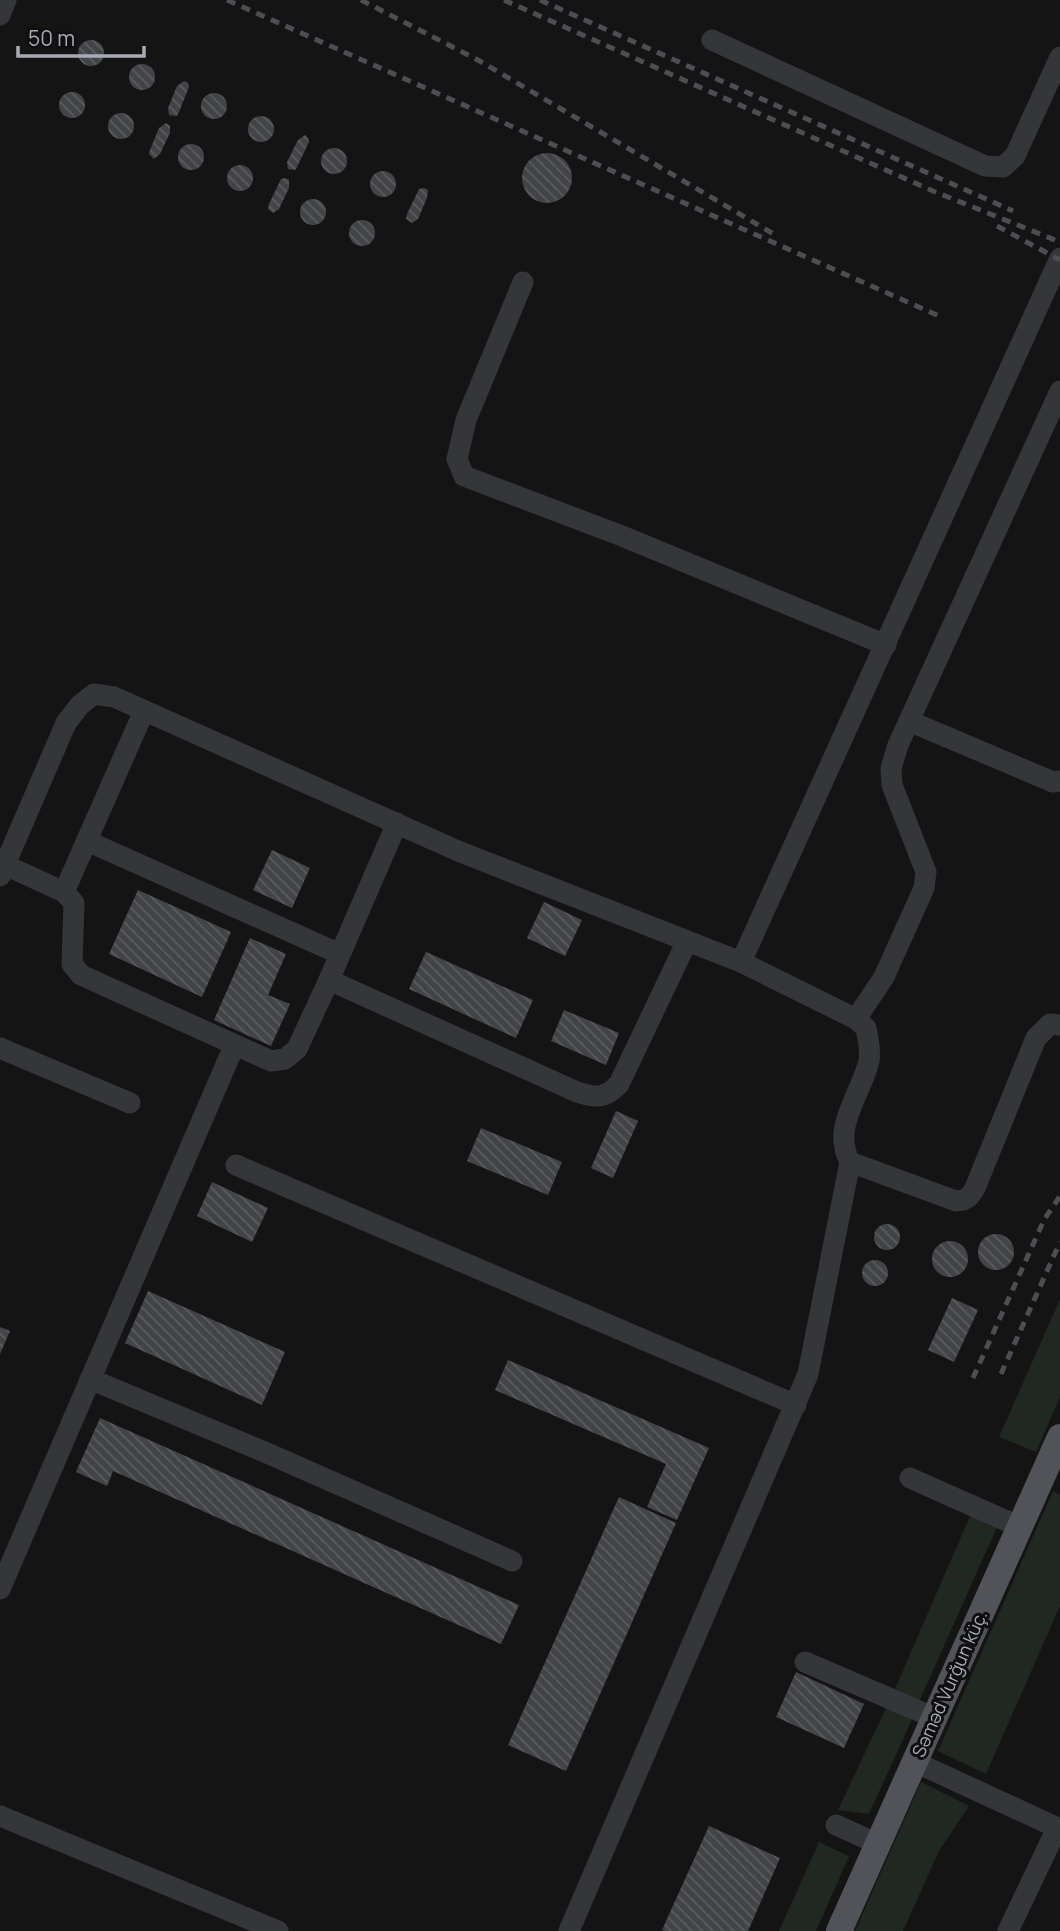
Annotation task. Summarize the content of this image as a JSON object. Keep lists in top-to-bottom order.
{
  "streets": {
    "main road": ["Səməd Vurğun küç."]
  },
  "scale_bar": "50 m"
}
